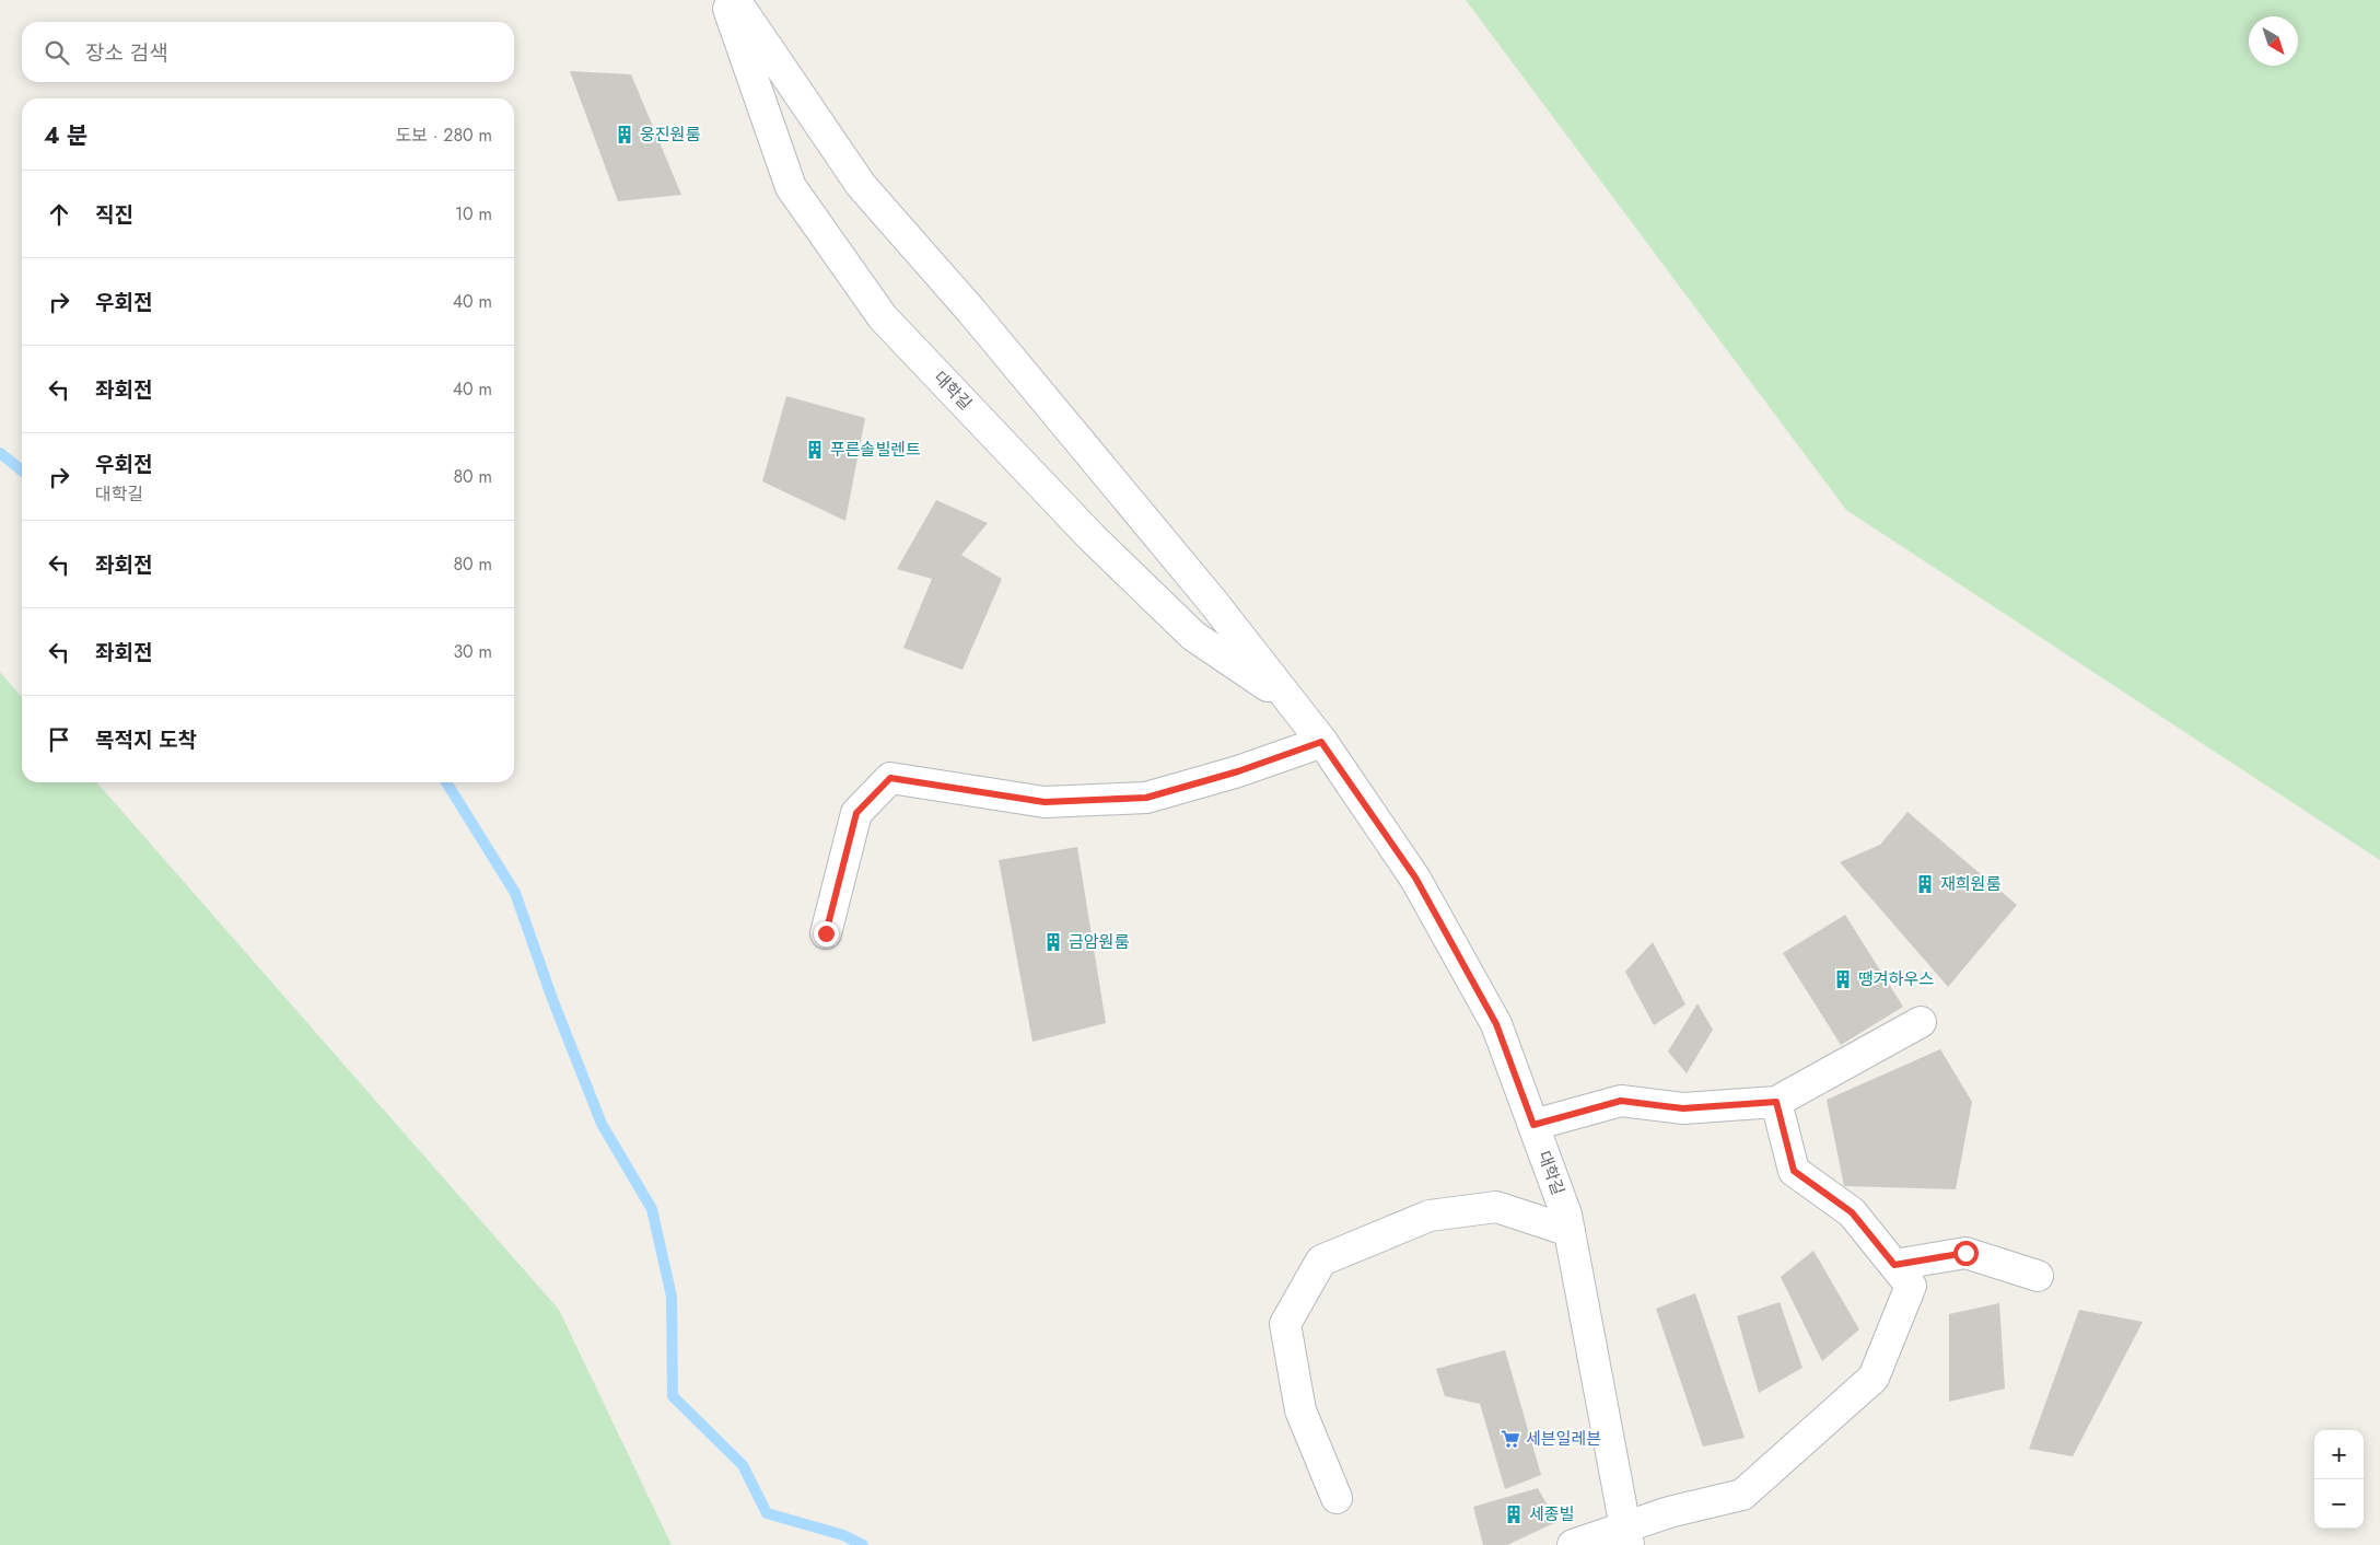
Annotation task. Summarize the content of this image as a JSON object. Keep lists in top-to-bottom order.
{
  "streets": {
    "street": ["대학길"]
  },
  "places": {
    "building": [
      "웅진원룸",
      "푸른솔빌렌트",
      "재희원룸",
      "금암원룸",
      "땡겨하우스",
      "세종빌"
    ],
    "supermarket": ["세븐일레븐"]
  },
  "north": "bottom right",
  "page": {
    "search": "장소 검색",
    "heading": ["4 분", "도보 · 280 m"],
    "list": [
      ["직진", "10 m"],
      ["우회전", "40 m"],
      ["좌회전", "40 m"],
      ["우회전", "대학길", "80 m"],
      ["좌회전", "80 m"],
      ["좌회전", "30 m"],
      "목적지 도착"
    ],
    "map_buttons": ["+", "−"]
  }
}
